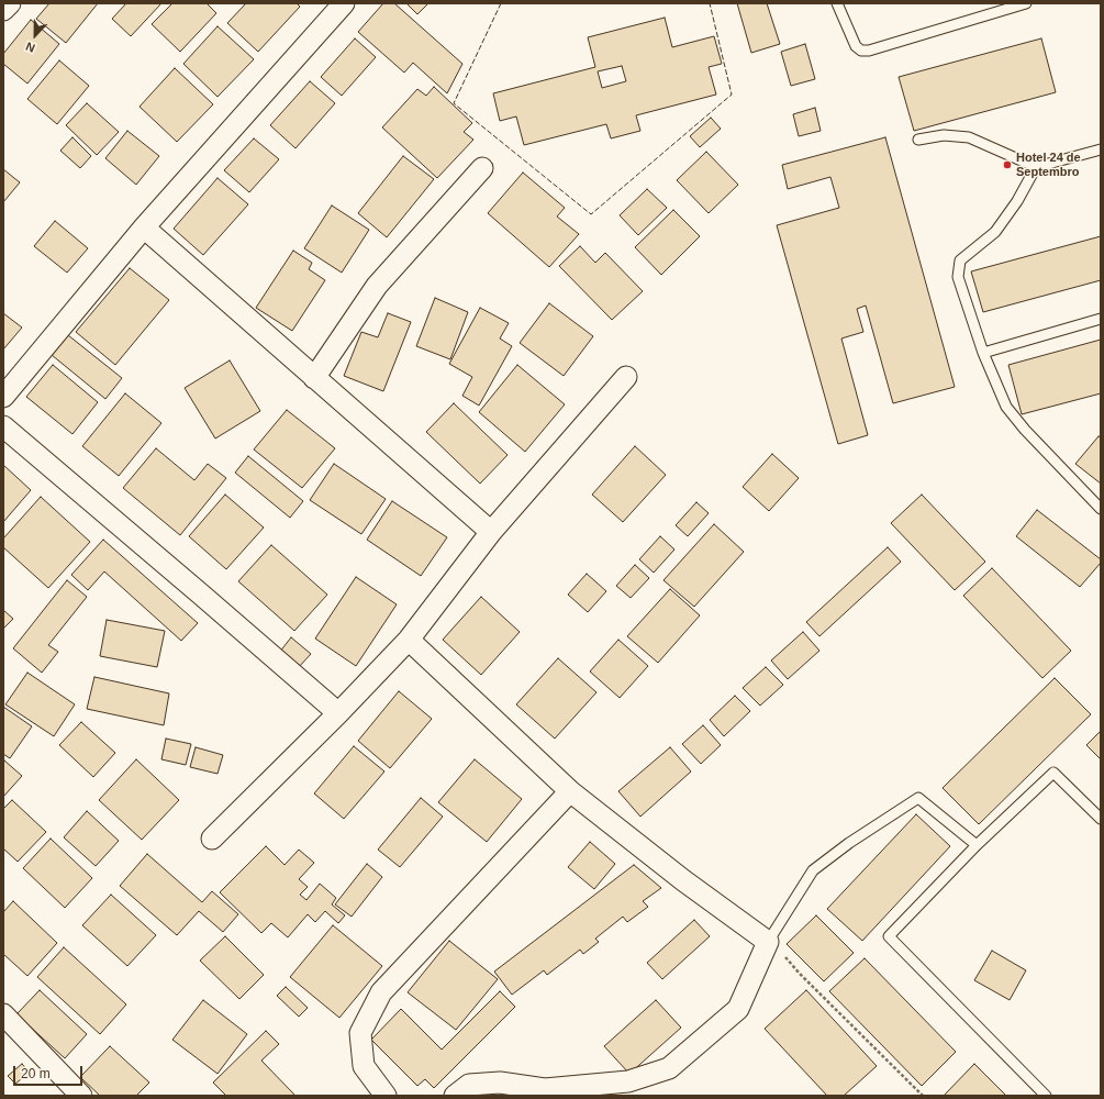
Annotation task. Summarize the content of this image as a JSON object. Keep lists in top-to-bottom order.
{
  "places": ["Hotel 24 de Septembro"],
  "scale_bar": "20 m",
  "north": "bottom"
}
